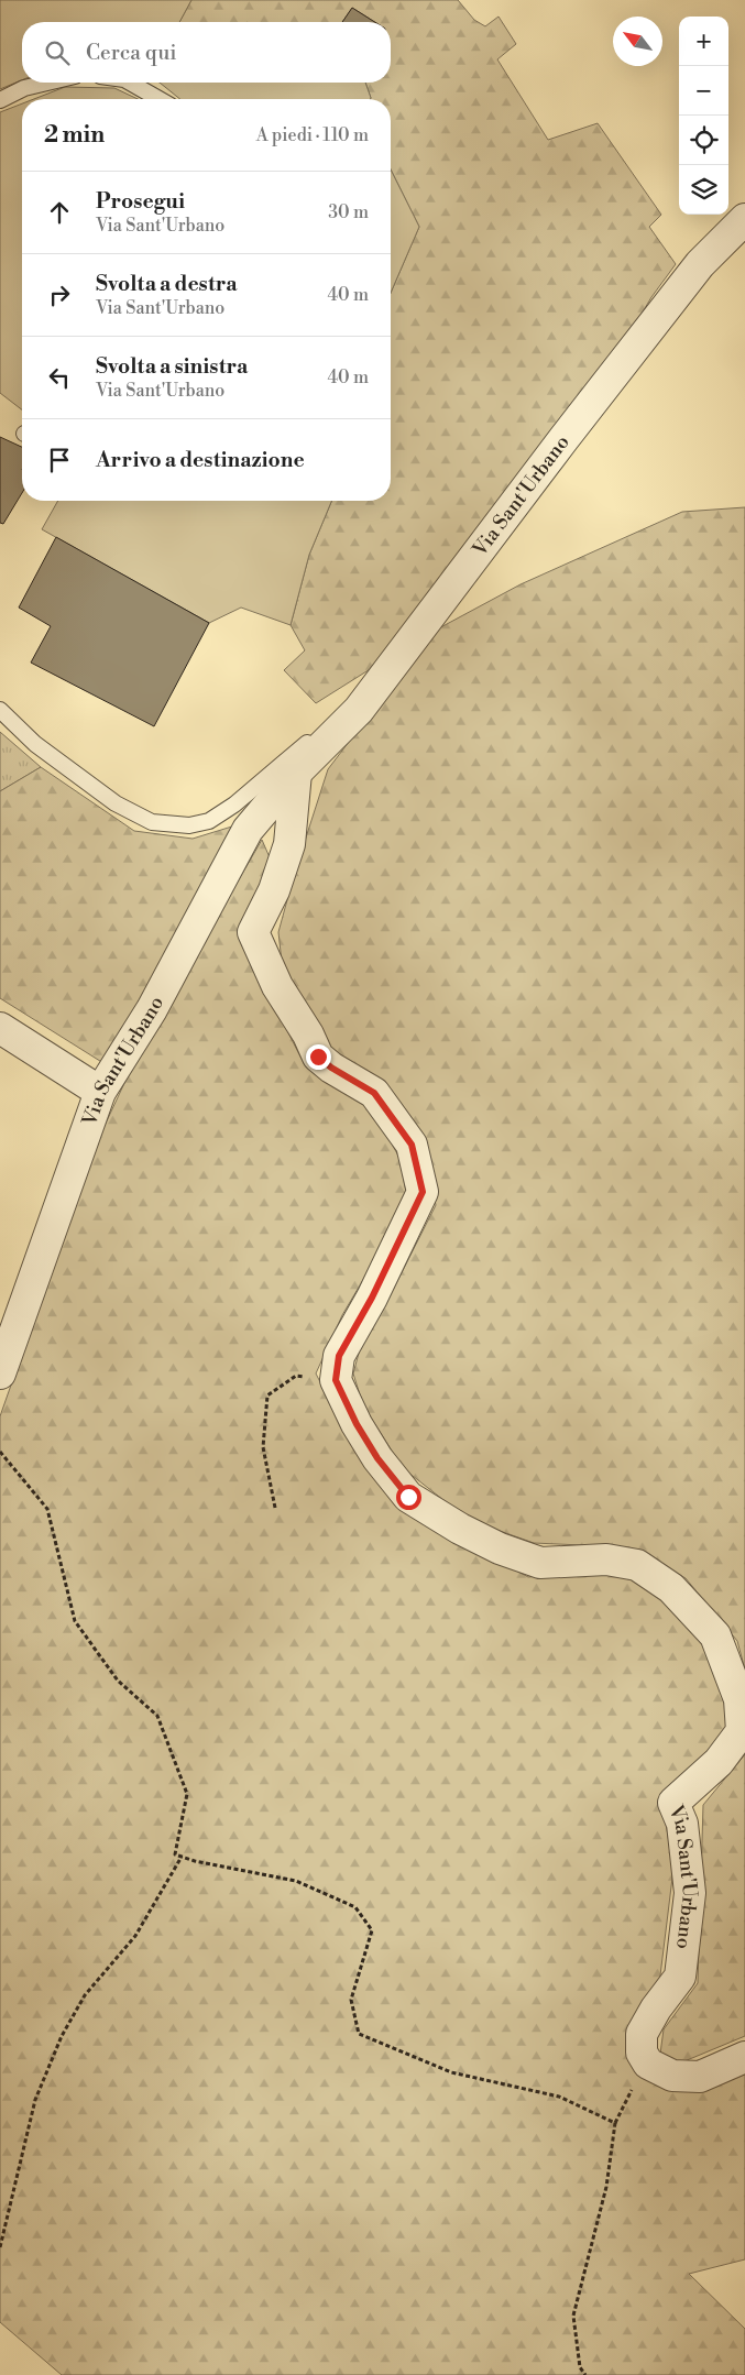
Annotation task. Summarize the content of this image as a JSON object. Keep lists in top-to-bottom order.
{
  "streets": {
    "street": ["Via Sant'Urbano"]
  },
  "north": "top left",
  "page": {
    "map_buttons": ["+", "−"],
    "search": "Cerca qui",
    "heading": ["2 min", "A piedi · 110 m"],
    "list": [
      ["Prosegui", "Via Sant'Urbano", "30 m"],
      ["Svolta a destra", "Via Sant'Urbano", "40 m"],
      ["Svolta a sinistra", "Via Sant'Urbano", "40 m"],
      "Arrivo a destinazione"
    ]
  }
}
